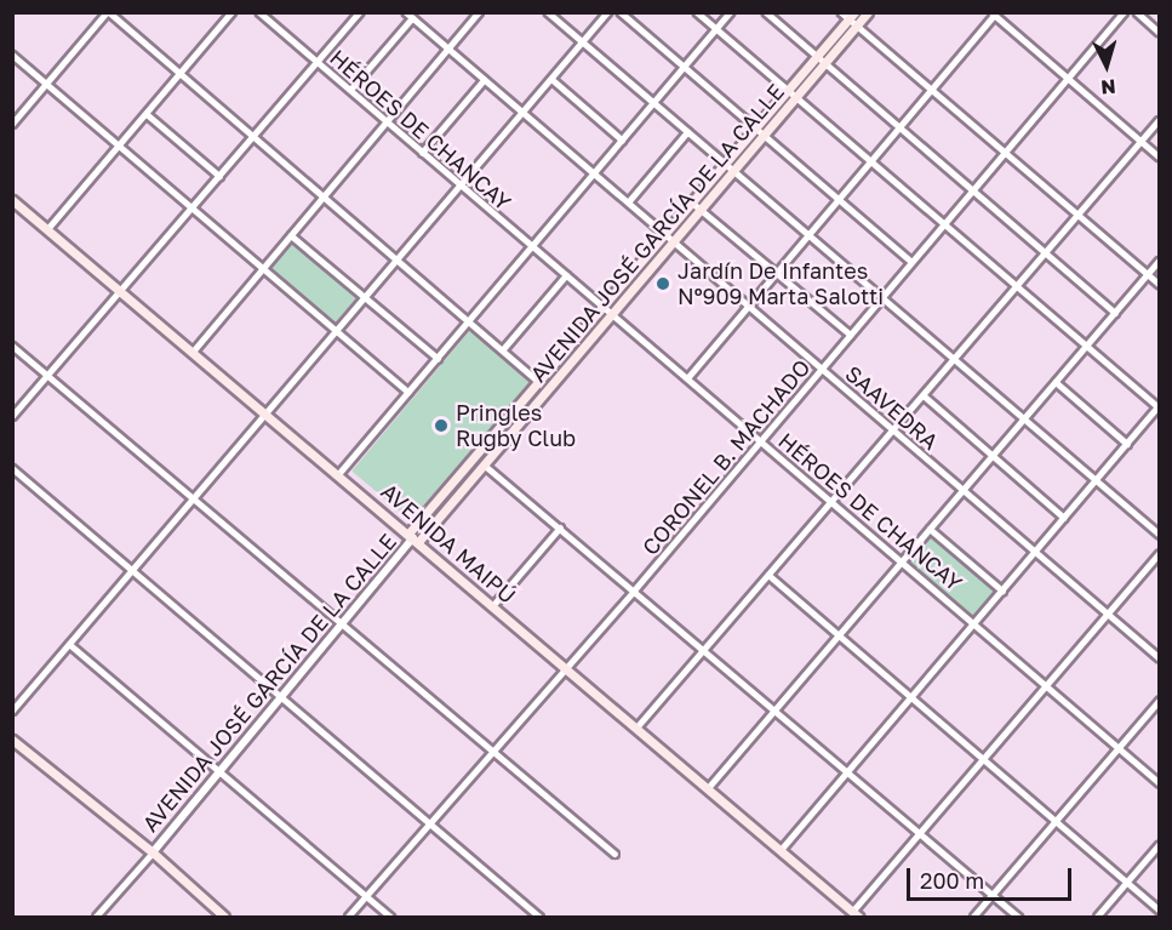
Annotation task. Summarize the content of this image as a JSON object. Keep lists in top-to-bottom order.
{
  "streets": {
    "main road": ["AVENIDA JOSÉ GARCÍA DE LA CALLE", "AVENIDA MAIPÚ"],
    "street": ["HÉROES DE CHANCAY", "SAAVEDRA", "CORONEL B. MACHADO"]
  },
  "crossings": [
    ["HÉROES DE CHANCAY", "AVENIDA JOSÉ GARCÍA DE LA CALLE"],
    ["HÉROES DE CHANCAY", "CORONEL B. MACHADO"],
    ["AVENIDA JOSÉ GARCÍA DE LA CALLE", "SAAVEDRA"],
    ["AVENIDA JOSÉ GARCÍA DE LA CALLE", "AVENIDA MAIPÚ"],
    ["SAAVEDRA", "CORONEL B. MACHADO"],
    ["CORONEL B. MACHADO", "AVENIDA MAIPÚ"]
  ],
  "places": ["Jardín De Infantes Nº909 Marta Salotti", "Pringles Rugby Club"],
  "scale_bar": "200 m",
  "north": "bottom"
}
